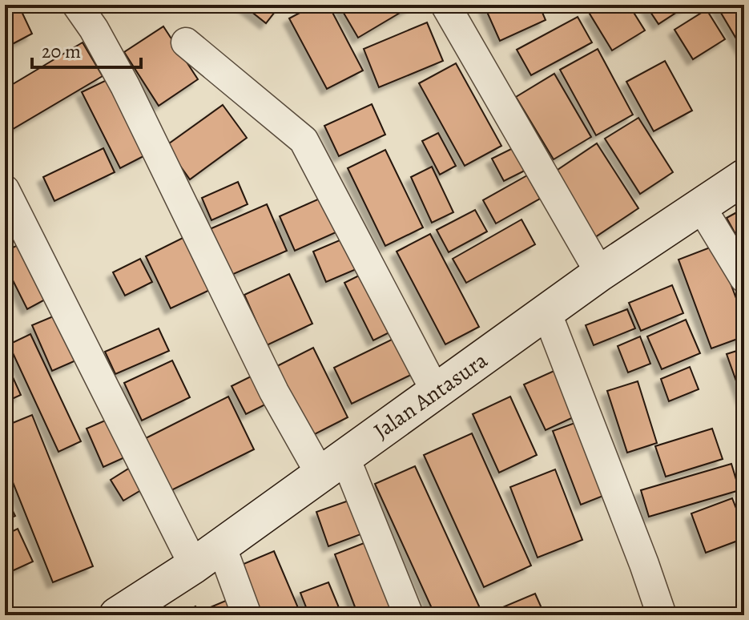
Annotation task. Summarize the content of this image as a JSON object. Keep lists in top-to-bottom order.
{
  "streets": {
    "main road": ["Jalan Antasura"]
  },
  "scale_bar": "20 m"
}
